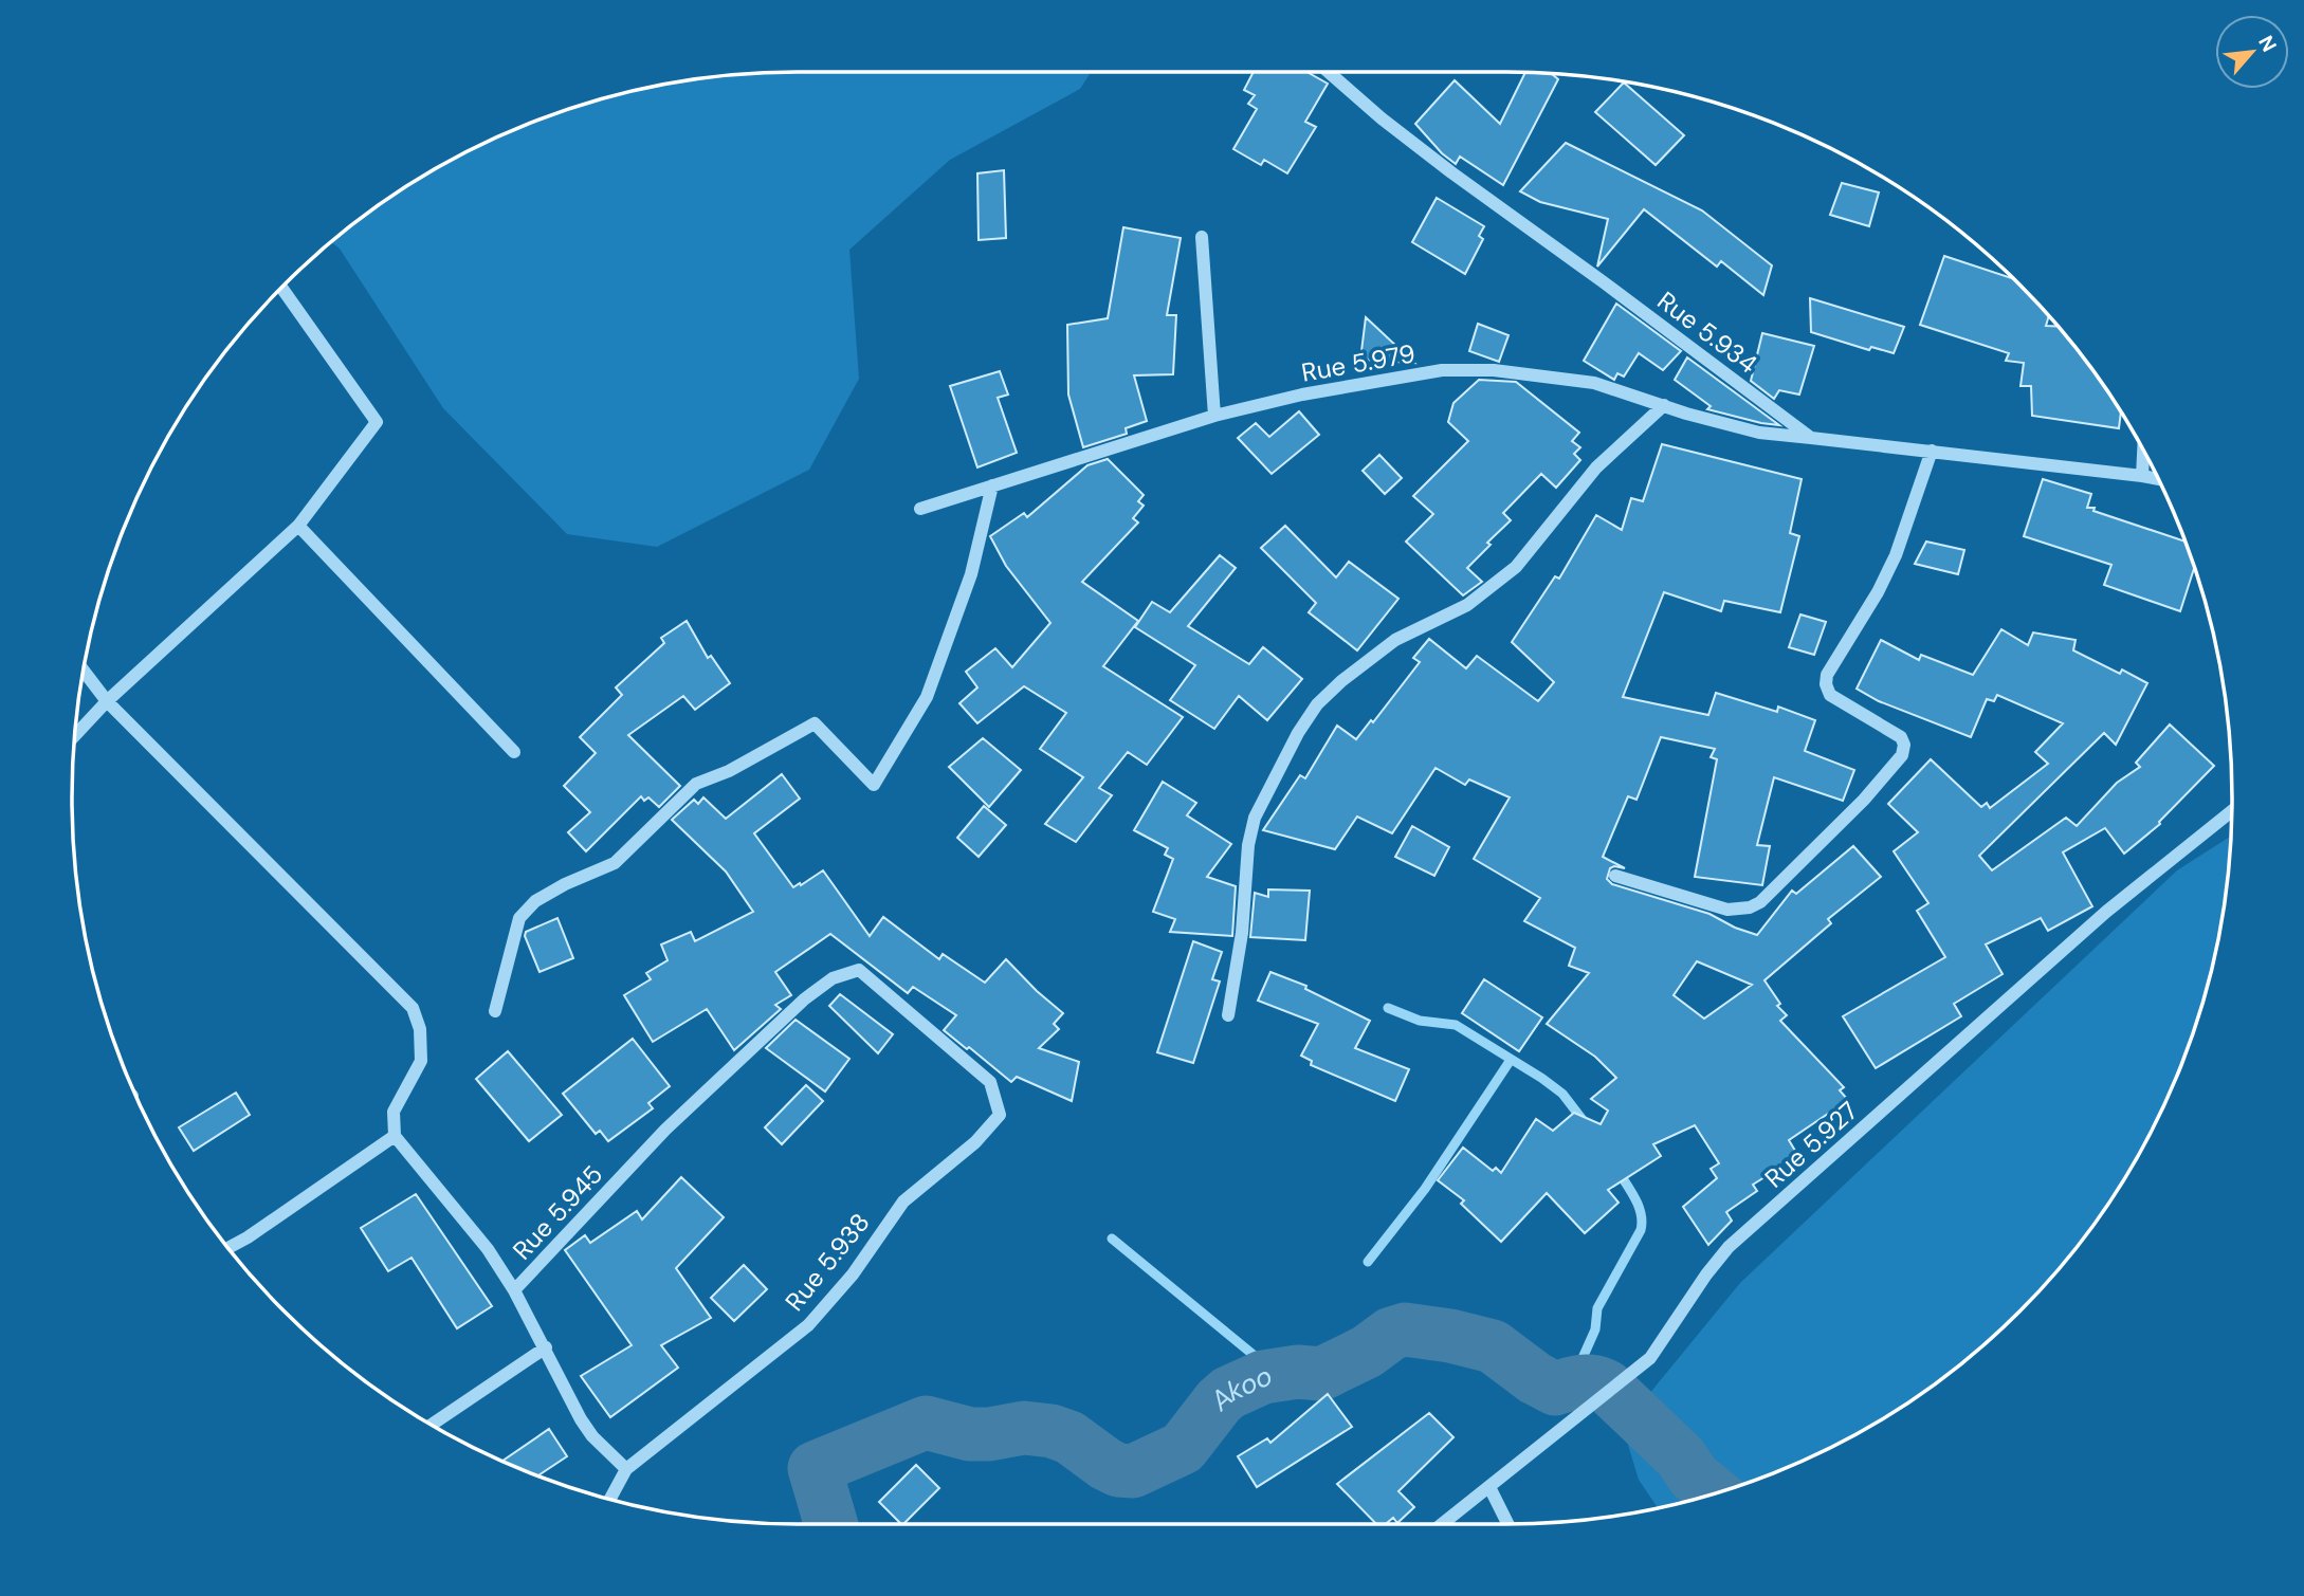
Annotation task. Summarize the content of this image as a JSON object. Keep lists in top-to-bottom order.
{
  "streets": {
    "street": [
      "Rue 5.934",
      "Rue 5.979",
      "Rue 5.927",
      "Rue 5.945",
      "Rue 5.938"
    ]
  },
  "crossings": [
    ["Rue 5.934", "Rue 5.979"],
    ["Rue 5.945", "Rue 5.938"]
  ],
  "water": ["Akoo"],
  "north": "top right"
}
